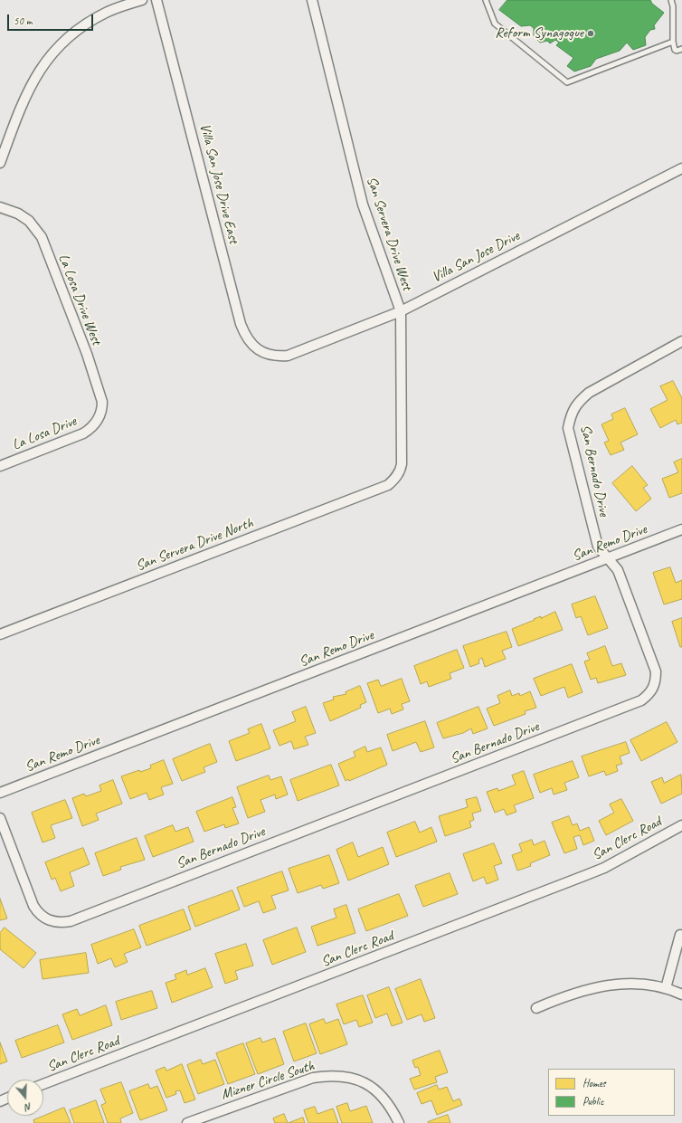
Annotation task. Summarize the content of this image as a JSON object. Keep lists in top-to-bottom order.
{
  "streets": {
    "street": [
      "Villa San Jose Drive East",
      "San Servera Drive West",
      "Villa San Jose Drive",
      "La Losa Drive West",
      "La Losa Drive",
      "San Bernado Drive",
      "San Remo Drive",
      "San Servera Drive North",
      "San Clerc Road",
      "Mizner Circle South"
    ]
  },
  "crossings": [
    ["Villa San Jose Drive East", "Villa San Jose Drive"],
    ["San Servera Drive West", "Villa San Jose Drive"],
    ["San Servera Drive West", "San Servera Drive North"],
    ["La Losa Drive West", "La Losa Drive"],
    ["San Bernado Drive", "San Remo Drive"]
  ],
  "places": ["Reform Synagogue"],
  "legend": ["Homes", "Public"],
  "scale_bar": "50 m",
  "north": "bottom"
}
